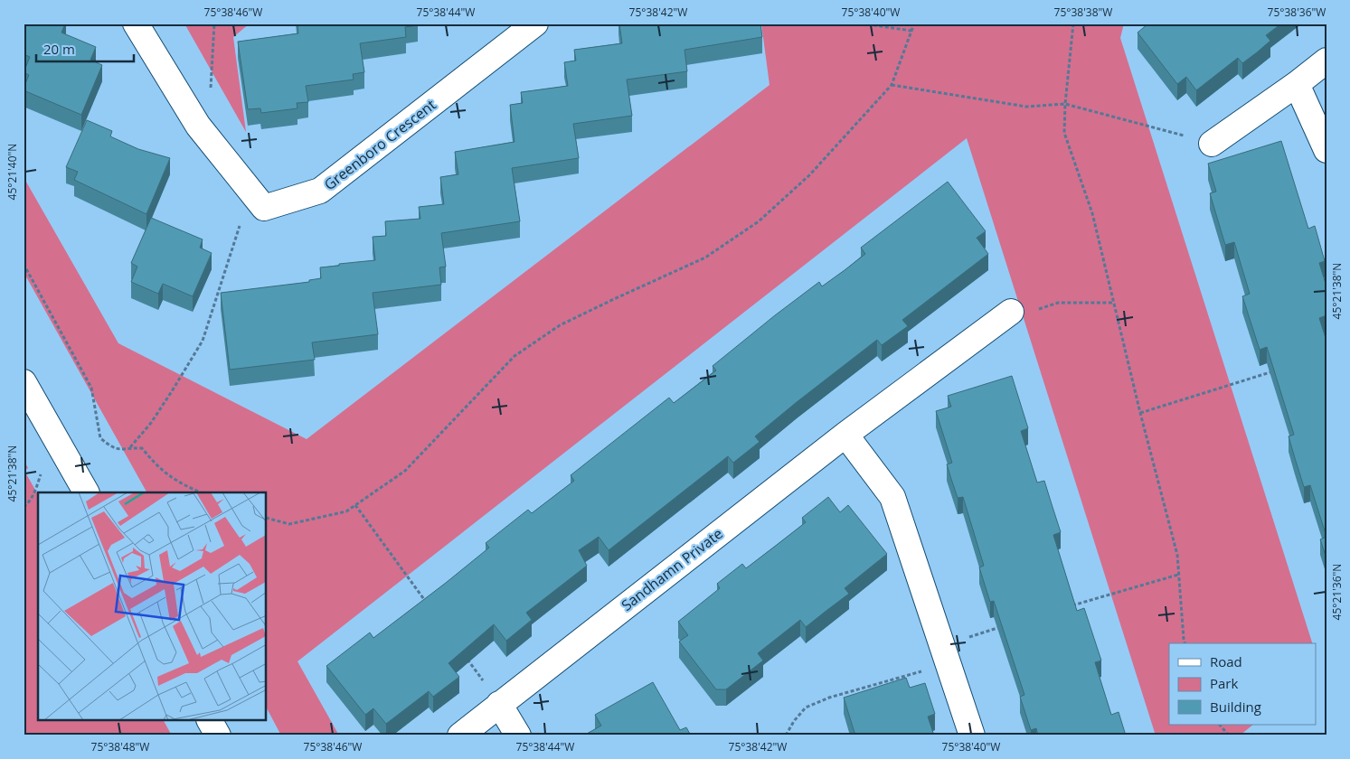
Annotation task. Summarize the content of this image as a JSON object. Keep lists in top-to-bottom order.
{
  "streets": {
    "street": ["Greenboro Crescent", "Sandhamn Private"]
  },
  "legend": ["Road", "Park", "Building"],
  "scale_bar": "20 m",
  "coordinates": [
    "75°38'46\"W",
    "75°38'44\"W",
    "75°38'42\"W",
    "75°38'40\"W",
    "75°38'38\"W",
    "75°38'36\"W",
    "45°21'40\"N",
    "45°21'38\"N",
    "45°21'36\"N",
    "75°38'48\"W"
  ]
}
